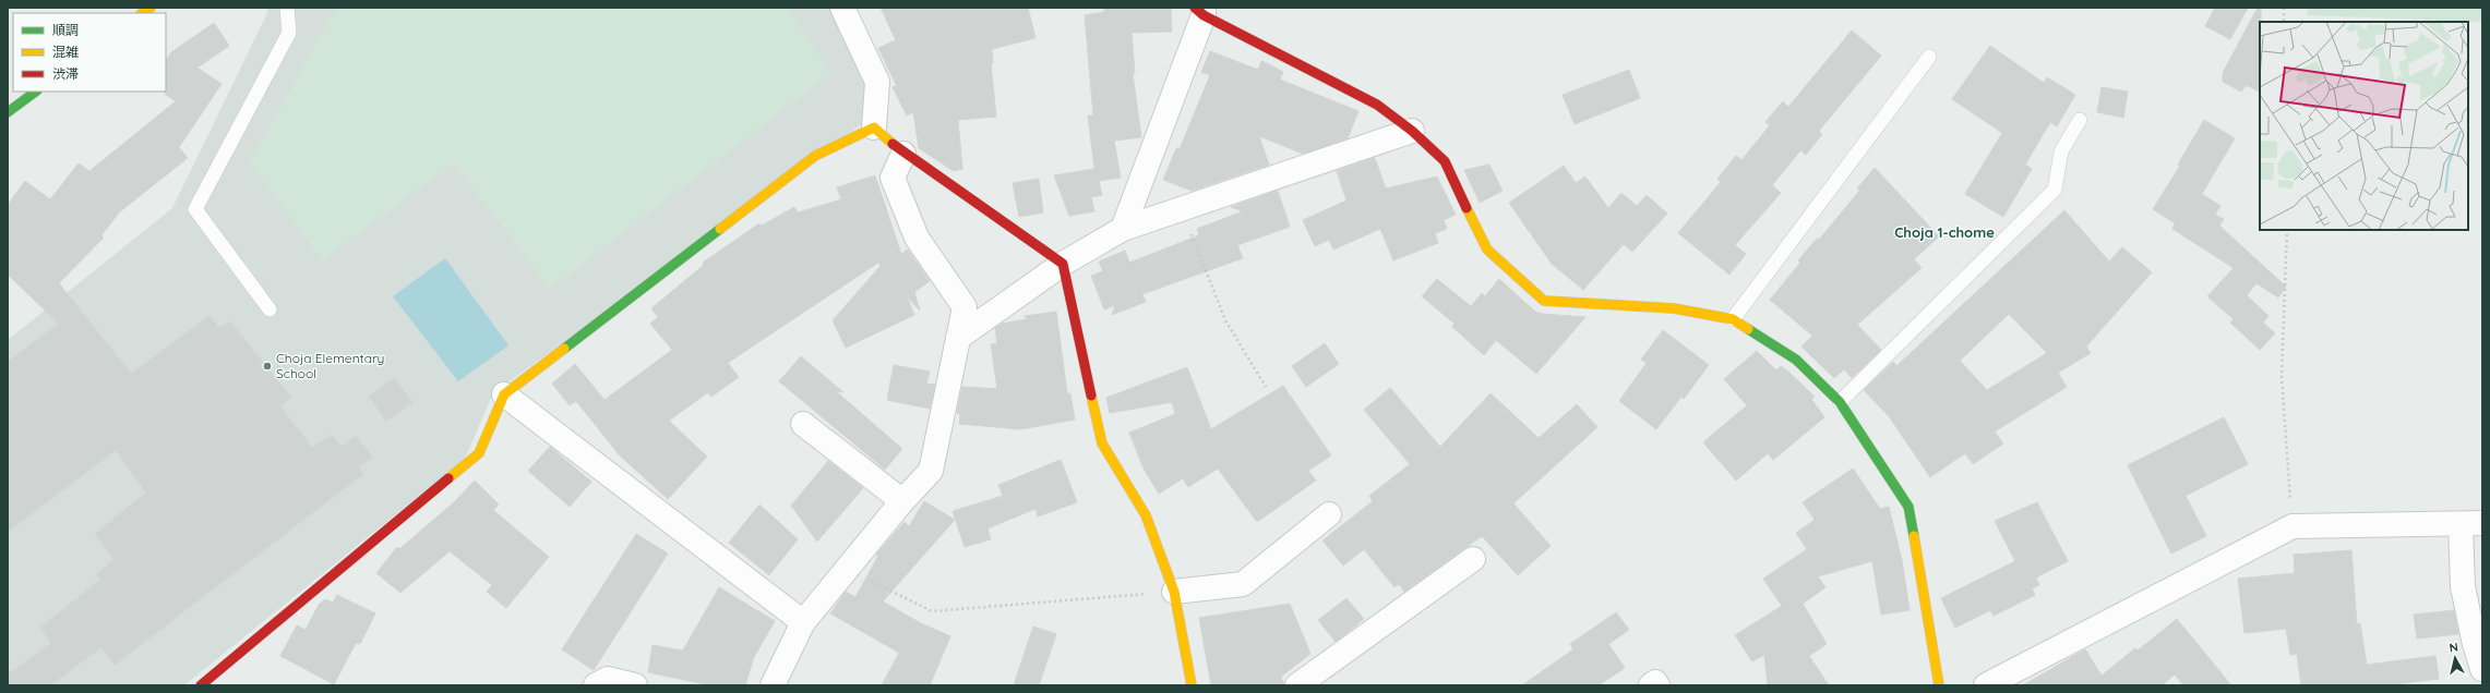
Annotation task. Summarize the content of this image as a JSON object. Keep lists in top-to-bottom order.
{
  "districts": ["Choja 1-chome"],
  "places": ["Choja Elementary School"],
  "legend": ["順調", "混雑", "渋滞"],
  "north": "top"
}
